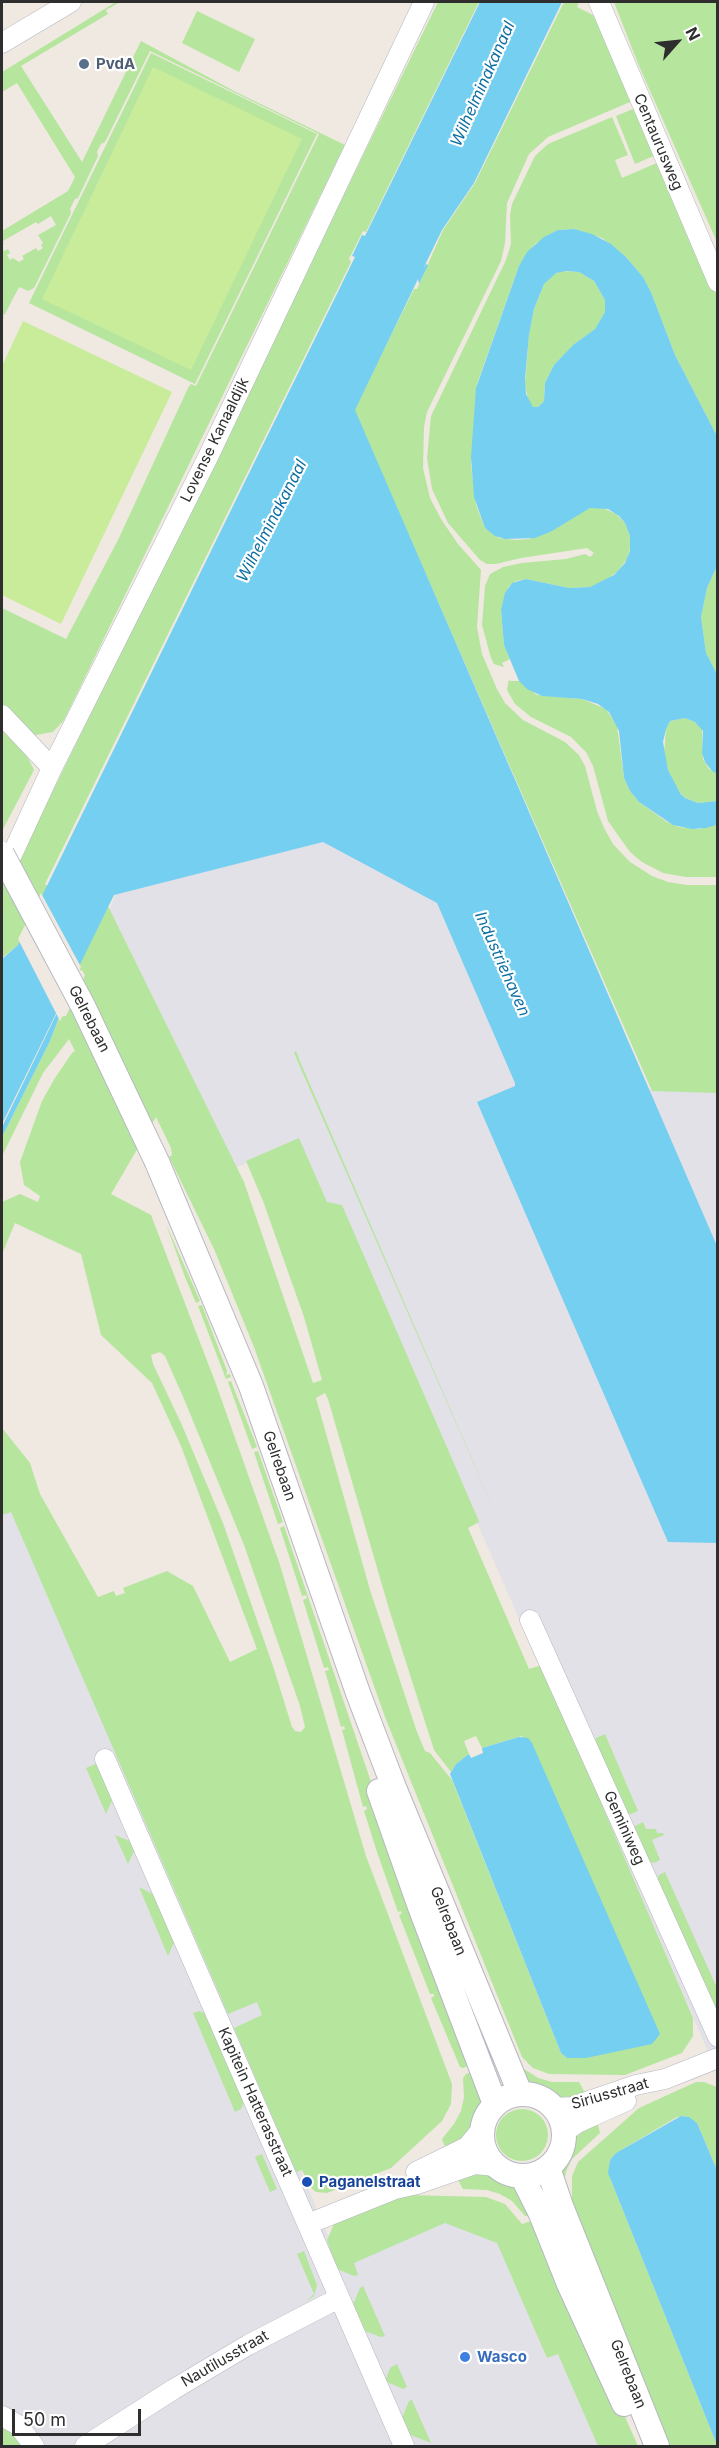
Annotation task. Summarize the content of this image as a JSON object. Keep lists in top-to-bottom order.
{
  "streets": {
    "street": [
      "Centaurusweg",
      "Lovense Kanaaldijk",
      "Gelrebaan",
      "Geminiweg",
      "Siriusstraat",
      "Kapitein Hatterasstraat",
      "Nautilusstraat"
    ]
  },
  "crossings": [
    ["Lovense Kanaaldijk", "Gelrebaan"],
    ["Gelrebaan", "Siriusstraat"],
    ["Kapitein Hatterasstraat", "Nautilusstraat"]
  ],
  "water": ["Wilhelminakanaal", "Industriehaven"],
  "places": ["PvdA", "Paganelstraat", "Wasco"],
  "scale_bar": "50 m",
  "north": "top right"
}
